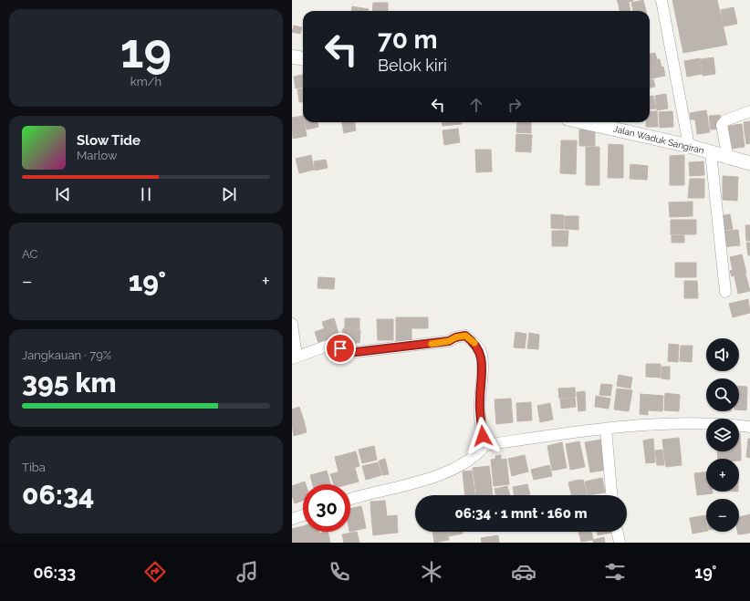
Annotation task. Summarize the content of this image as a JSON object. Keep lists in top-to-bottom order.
{
  "streets": {
    "street": ["Jalan Waduk Sangiran"]
  },
  "page": {
    "tile": [
      ["19", "km/h"],
      "AC",
      ["Jangkauan · 79%", "395 km"],
      ["Tiba", "06:34"]
    ],
    "turn": ["70 m", "Belok kiri"],
    "song": ["Slow Tide", "Marlow"],
    "heat": ["−", "19°", "+"],
    "map_buttons": ["+", "−"],
    "limit": "30",
    "trip": "06:34 · 1 mnt · 160 m",
    "tabs": ["06:33", "19°"]
  }
}
